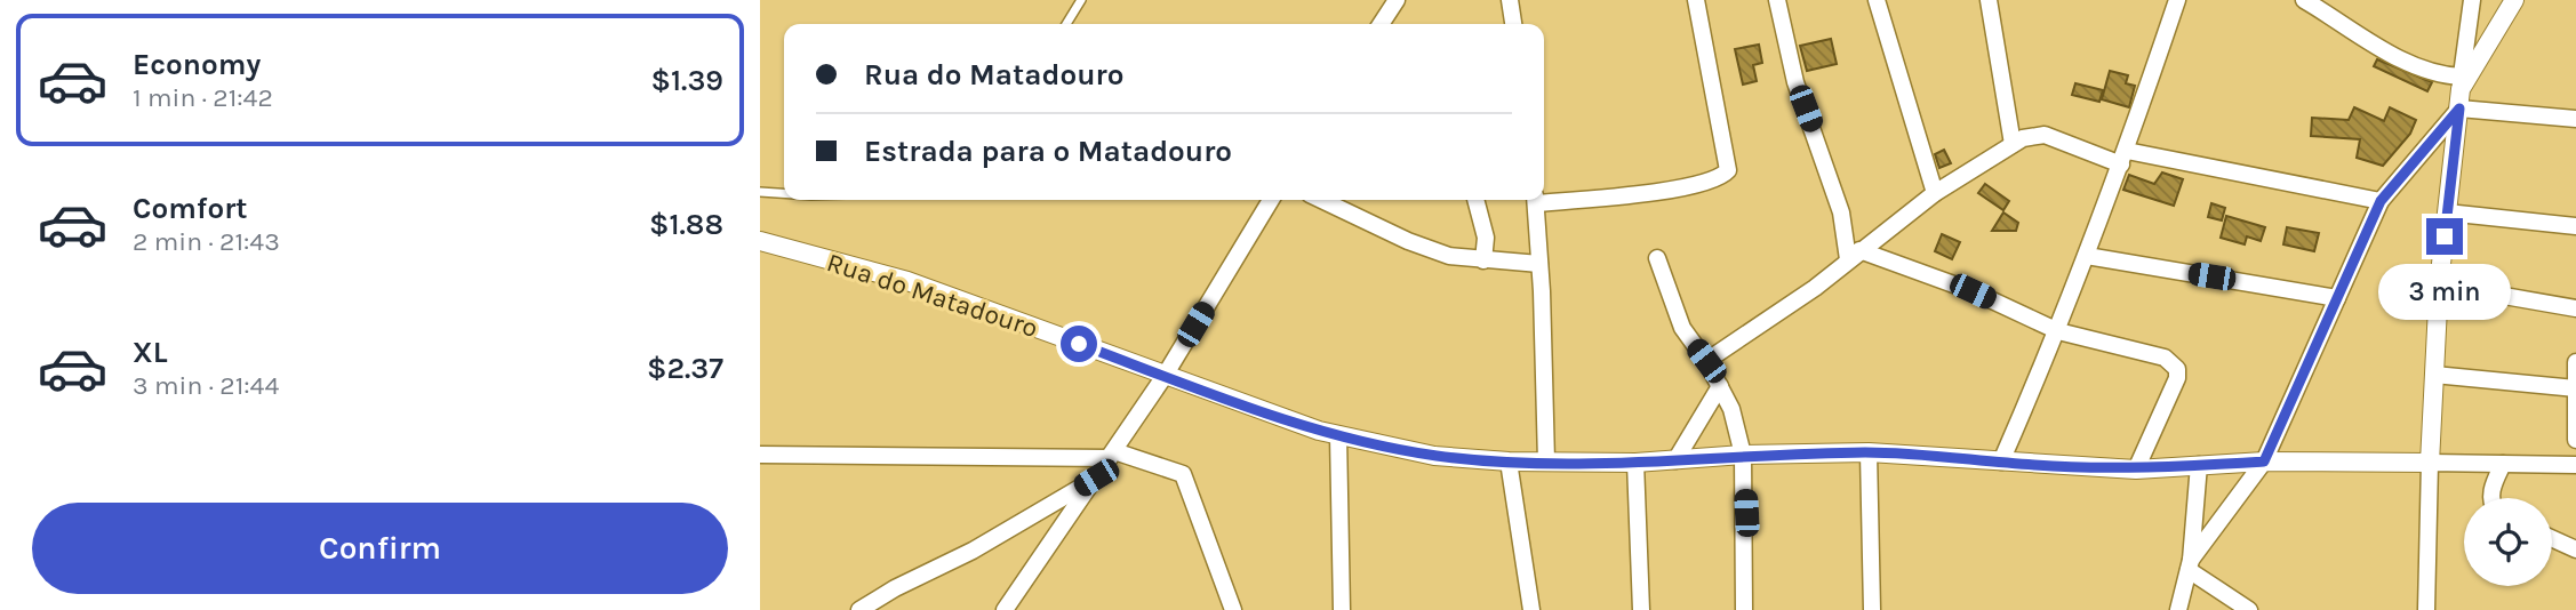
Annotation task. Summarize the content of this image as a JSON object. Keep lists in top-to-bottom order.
{
  "streets": {
    "street": ["Rua do Matadouro"]
  },
  "page": {
    "list": [
      {
        "name": "Economy",
        "note": "1 min · 21:42",
        "value": "$1.39"
      },
      {
        "name": "Comfort",
        "note": "2 min · 21:43",
        "value": "$1.88"
      },
      {
        "name": "XL",
        "note": "3 min · 21:44",
        "value": "$2.37"
      }
    ],
    "banner": ["Rua do Matadouro", "Estrada para o Matadouro"],
    "bubble": "3 min",
    "buttons": "Confirm"
  }
}
